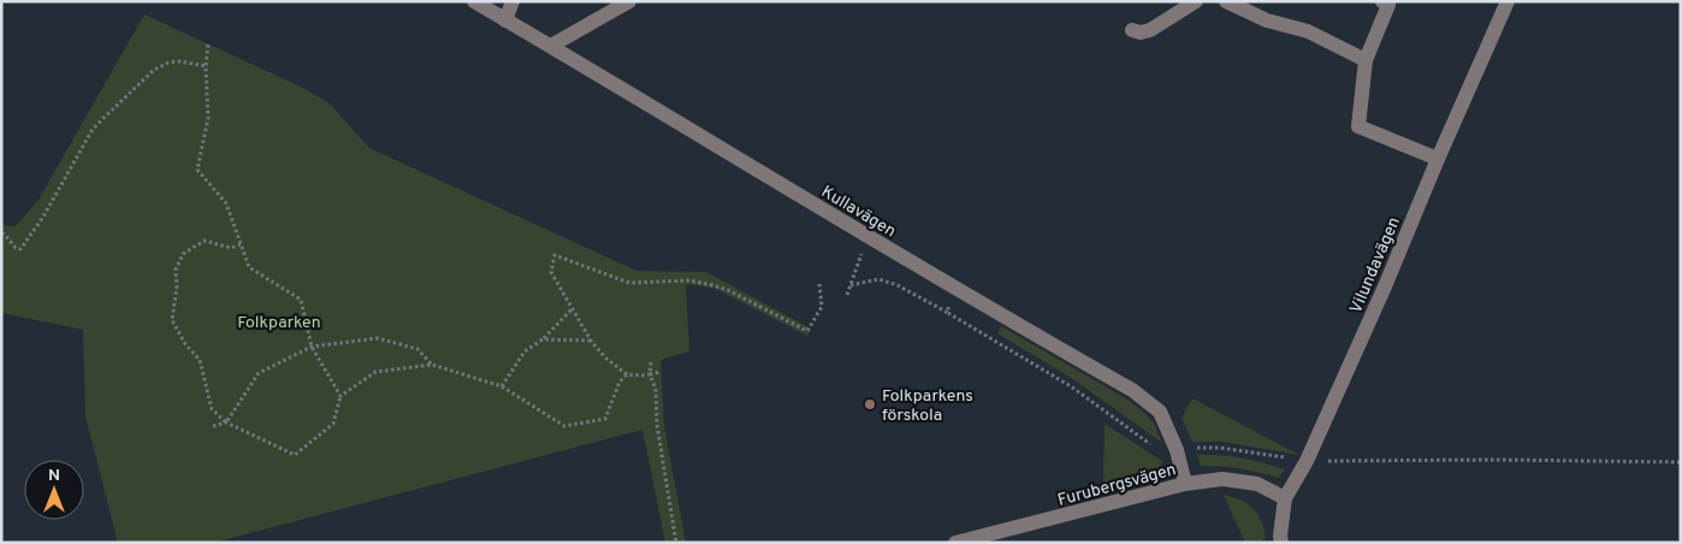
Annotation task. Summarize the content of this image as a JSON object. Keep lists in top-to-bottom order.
{
  "streets": {
    "street": ["Kullavägen", "Vilundavägen", "Furubergsvägen"]
  },
  "crossings": [
    ["Kullavägen", "Furubergsvägen"],
    ["Vilundavägen", "Furubergsvägen"]
  ],
  "parks": ["Folkparken"],
  "places": ["Folkparkens förskola"],
  "north": "top"
}
